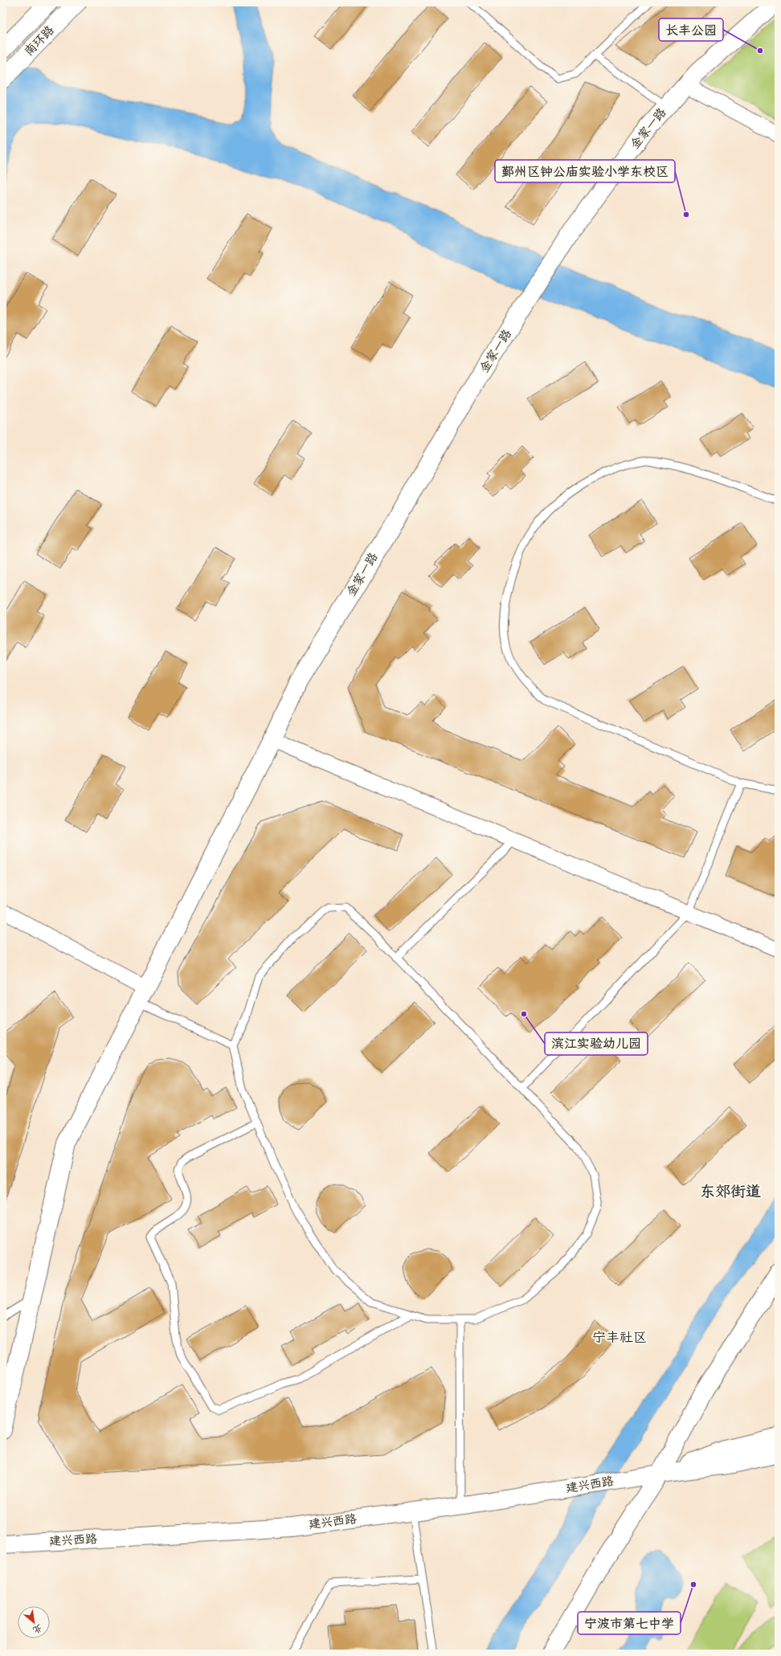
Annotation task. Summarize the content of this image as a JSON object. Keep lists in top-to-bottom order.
{
  "streets": {
    "main road": ["南环路", "金家一路", "建兴西路"]
  },
  "districts": ["东郊街道", "宁丰社区"],
  "places": [
    "长丰公园",
    "鄞州区钟公庙实验小学东校区",
    "滨江实验幼儿园",
    "宁波市第七中学"
  ],
  "north": "bottom right"
}
